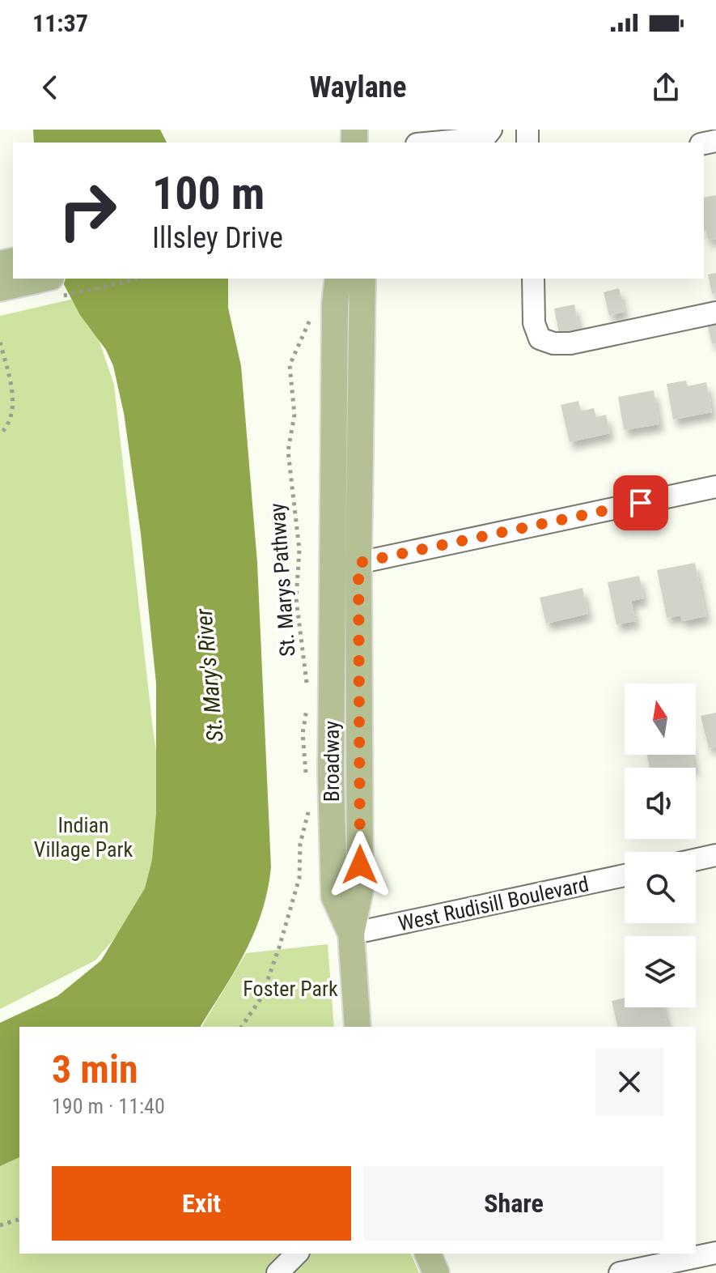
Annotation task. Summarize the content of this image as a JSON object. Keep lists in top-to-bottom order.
{
  "streets": {
    "main road": ["Broadway"],
    "street": ["West Rudisill Boulevard"],
    "path": ["St. Marys Pathway"]
  },
  "crossings": [
    ["Broadway", "West Rudisill Boulevard"]
  ],
  "water": ["St. Mary's River"],
  "parks": ["Indian Village Park", "Foster Park"],
  "north": "top",
  "page": {
    "status": "11:37",
    "header": "Waylane",
    "turn": ["100 m", "Illsley Drive"],
    "heading": ["3 min", "190 m · 11:40"],
    "buttons": ["Exit", "Share"]
  }
}
